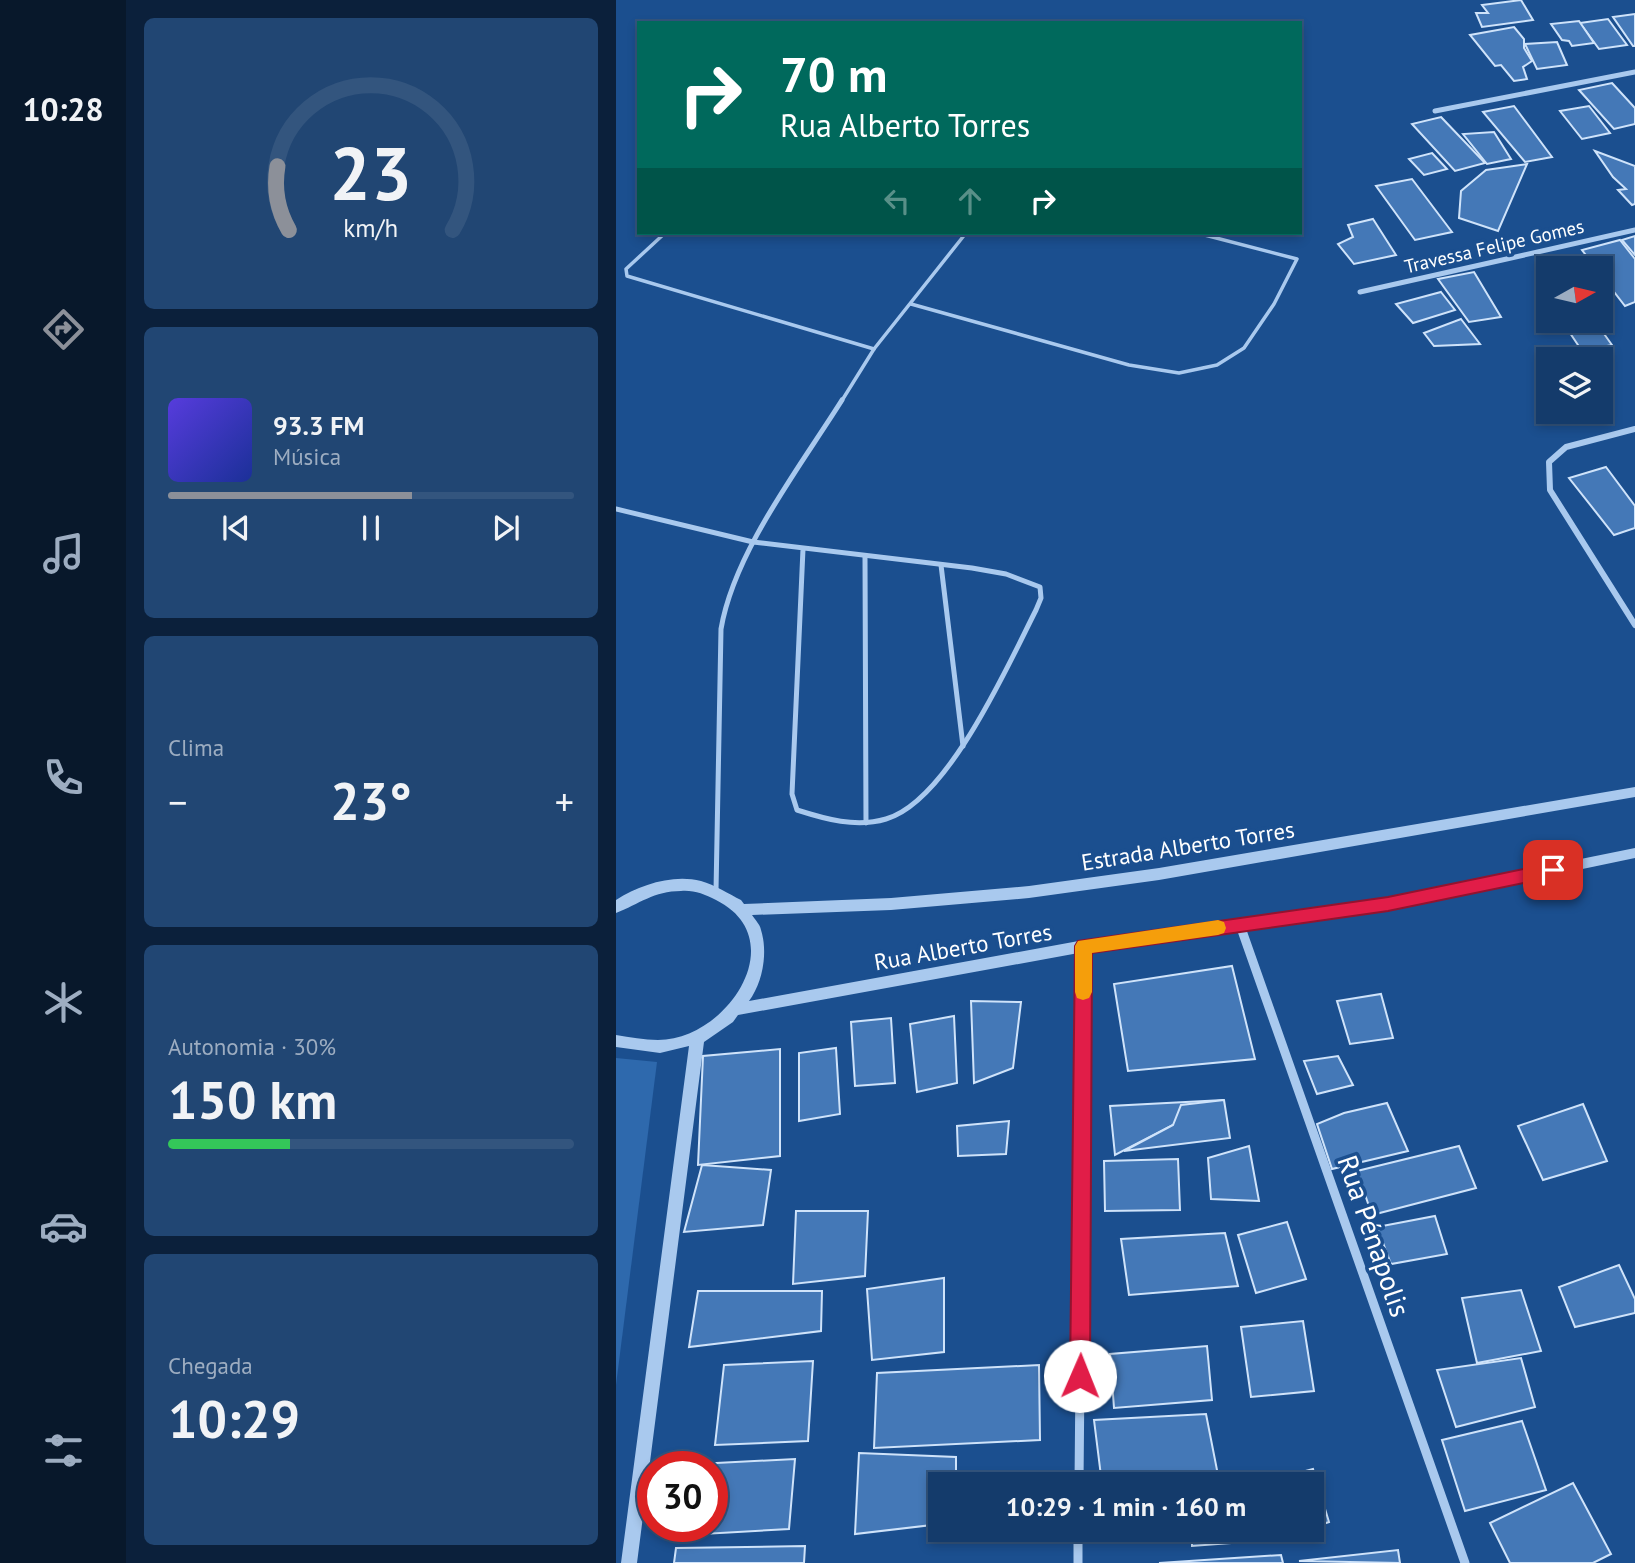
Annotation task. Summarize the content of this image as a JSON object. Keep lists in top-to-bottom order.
{
  "streets": {
    "street": [
      "Travessa Felipe Gomes",
      "Estrada Alberto Torres",
      "Rua Alberto Torres",
      "Rua Pénapolis"
    ]
  },
  "crossings": [
    ["Rua Alberto Torres", "Rua Pénapolis"]
  ],
  "north": "right",
  "page": {
    "tabs": "10:28",
    "turn": ["70 m", "Rua Alberto Torres"],
    "song": ["93.3 FM", "Música"],
    "tile": [
      "Clima",
      ["Autonomia · 30%", "150 km"],
      ["Chegada", "10:29"]
    ],
    "heat": ["−", "23°", "+"],
    "limit": "30",
    "trip": "10:29 · 1 min · 160 m",
    "gauge": ["23", "km/h"]
  }
}
